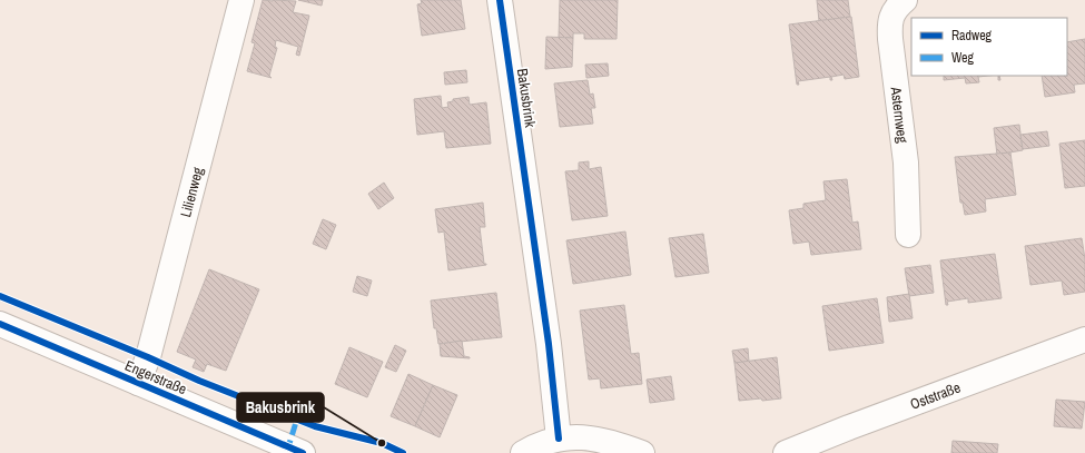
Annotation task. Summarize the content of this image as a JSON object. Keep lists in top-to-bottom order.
{
  "streets": {
    "street": [
      "Bakusbrink",
      "Asternweg",
      "Lilienweg",
      "Engerstraße",
      "Oststraße"
    ]
  },
  "crossings": [
    ["Lilienweg", "Engerstraße"]
  ],
  "places": ["Bakusbrink"],
  "legend": ["Radweg", "Weg"]
}
